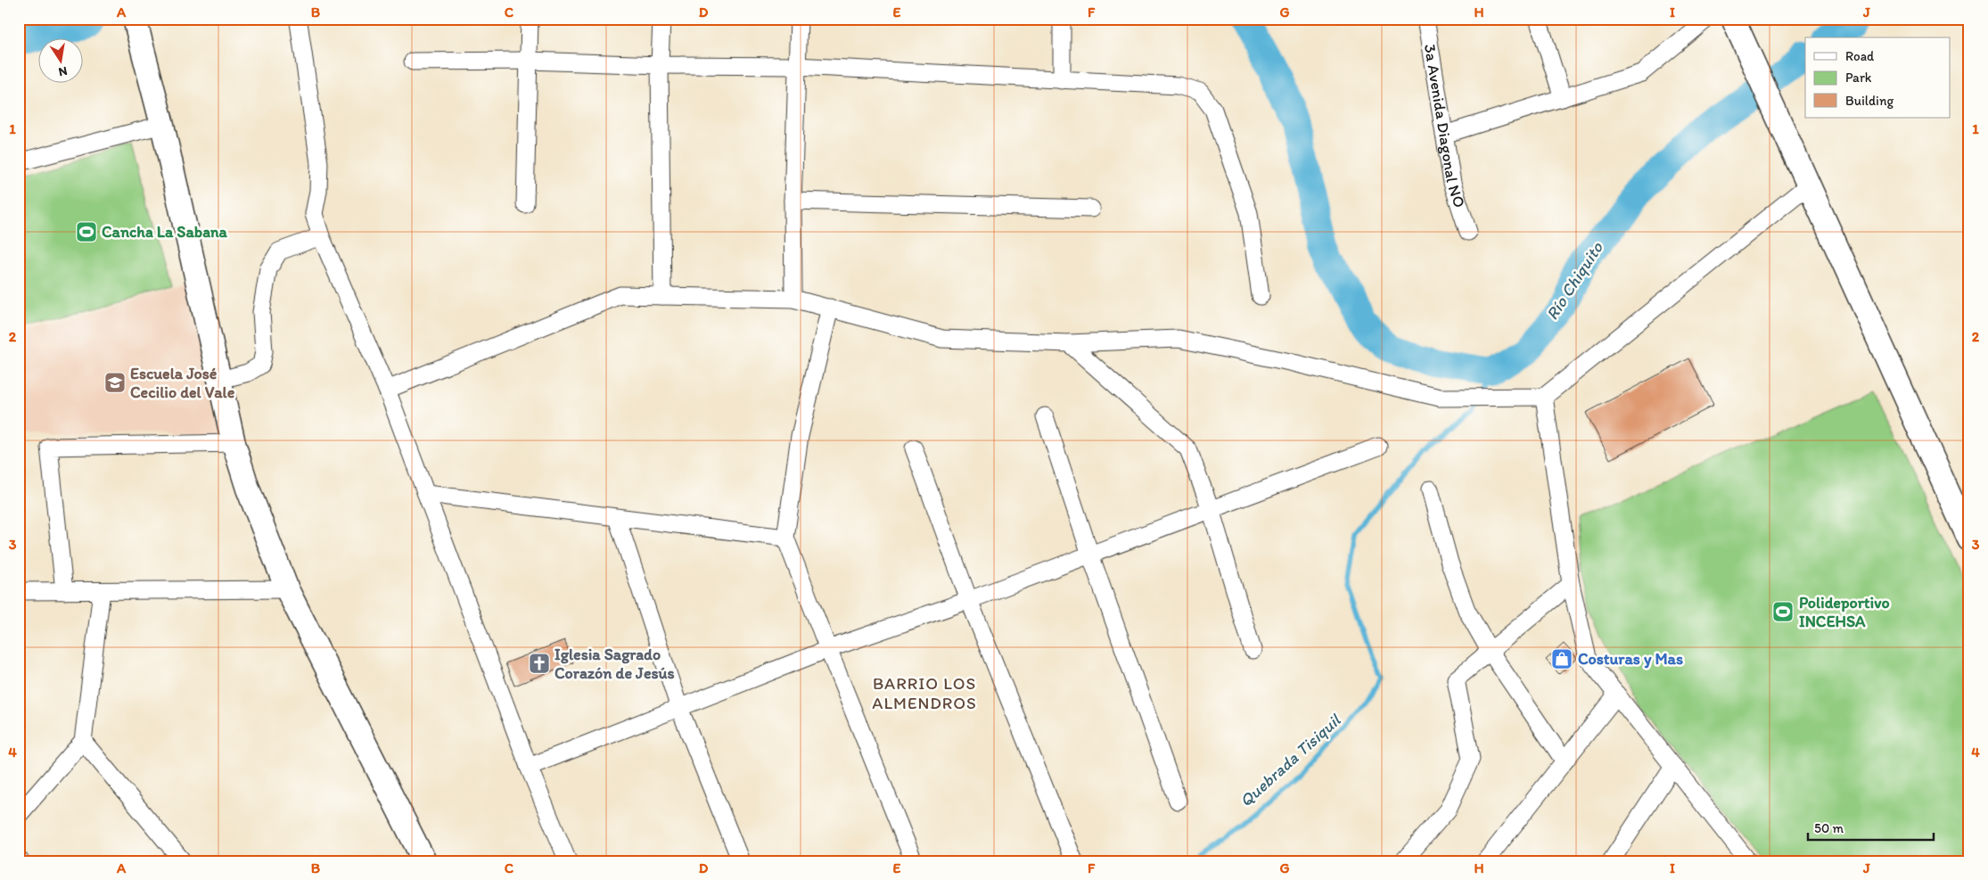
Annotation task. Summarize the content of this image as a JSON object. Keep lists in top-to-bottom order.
{
  "streets": {
    "street": ["3a Avenida Diagonal NO"]
  },
  "districts": ["BARRIO LOS ALMENDROS"],
  "water": ["Río Chiquito", "Quebrada Tisiquil"],
  "places": {
    "sports": ["Cancha La Sabana", "Polideportivo INCEHSA"],
    "school or university": ["Escuela José Cecilio del Vale"],
    "shop": ["Costuras y Mas"],
    "church": ["Iglesia Sagrado Corazón de Jesús"]
  },
  "legend": ["Road", "Park", "Building"],
  "scale_bar": "50 m",
  "north": "bottom",
  "grid": {
    "columns": [
      "A",
      "B",
      "C",
      "D",
      "E",
      "F",
      "G",
      "H",
      "I",
      "J"
    ],
    "rows": [
      "1",
      "2",
      "3",
      "4"
    ]
  }
}
